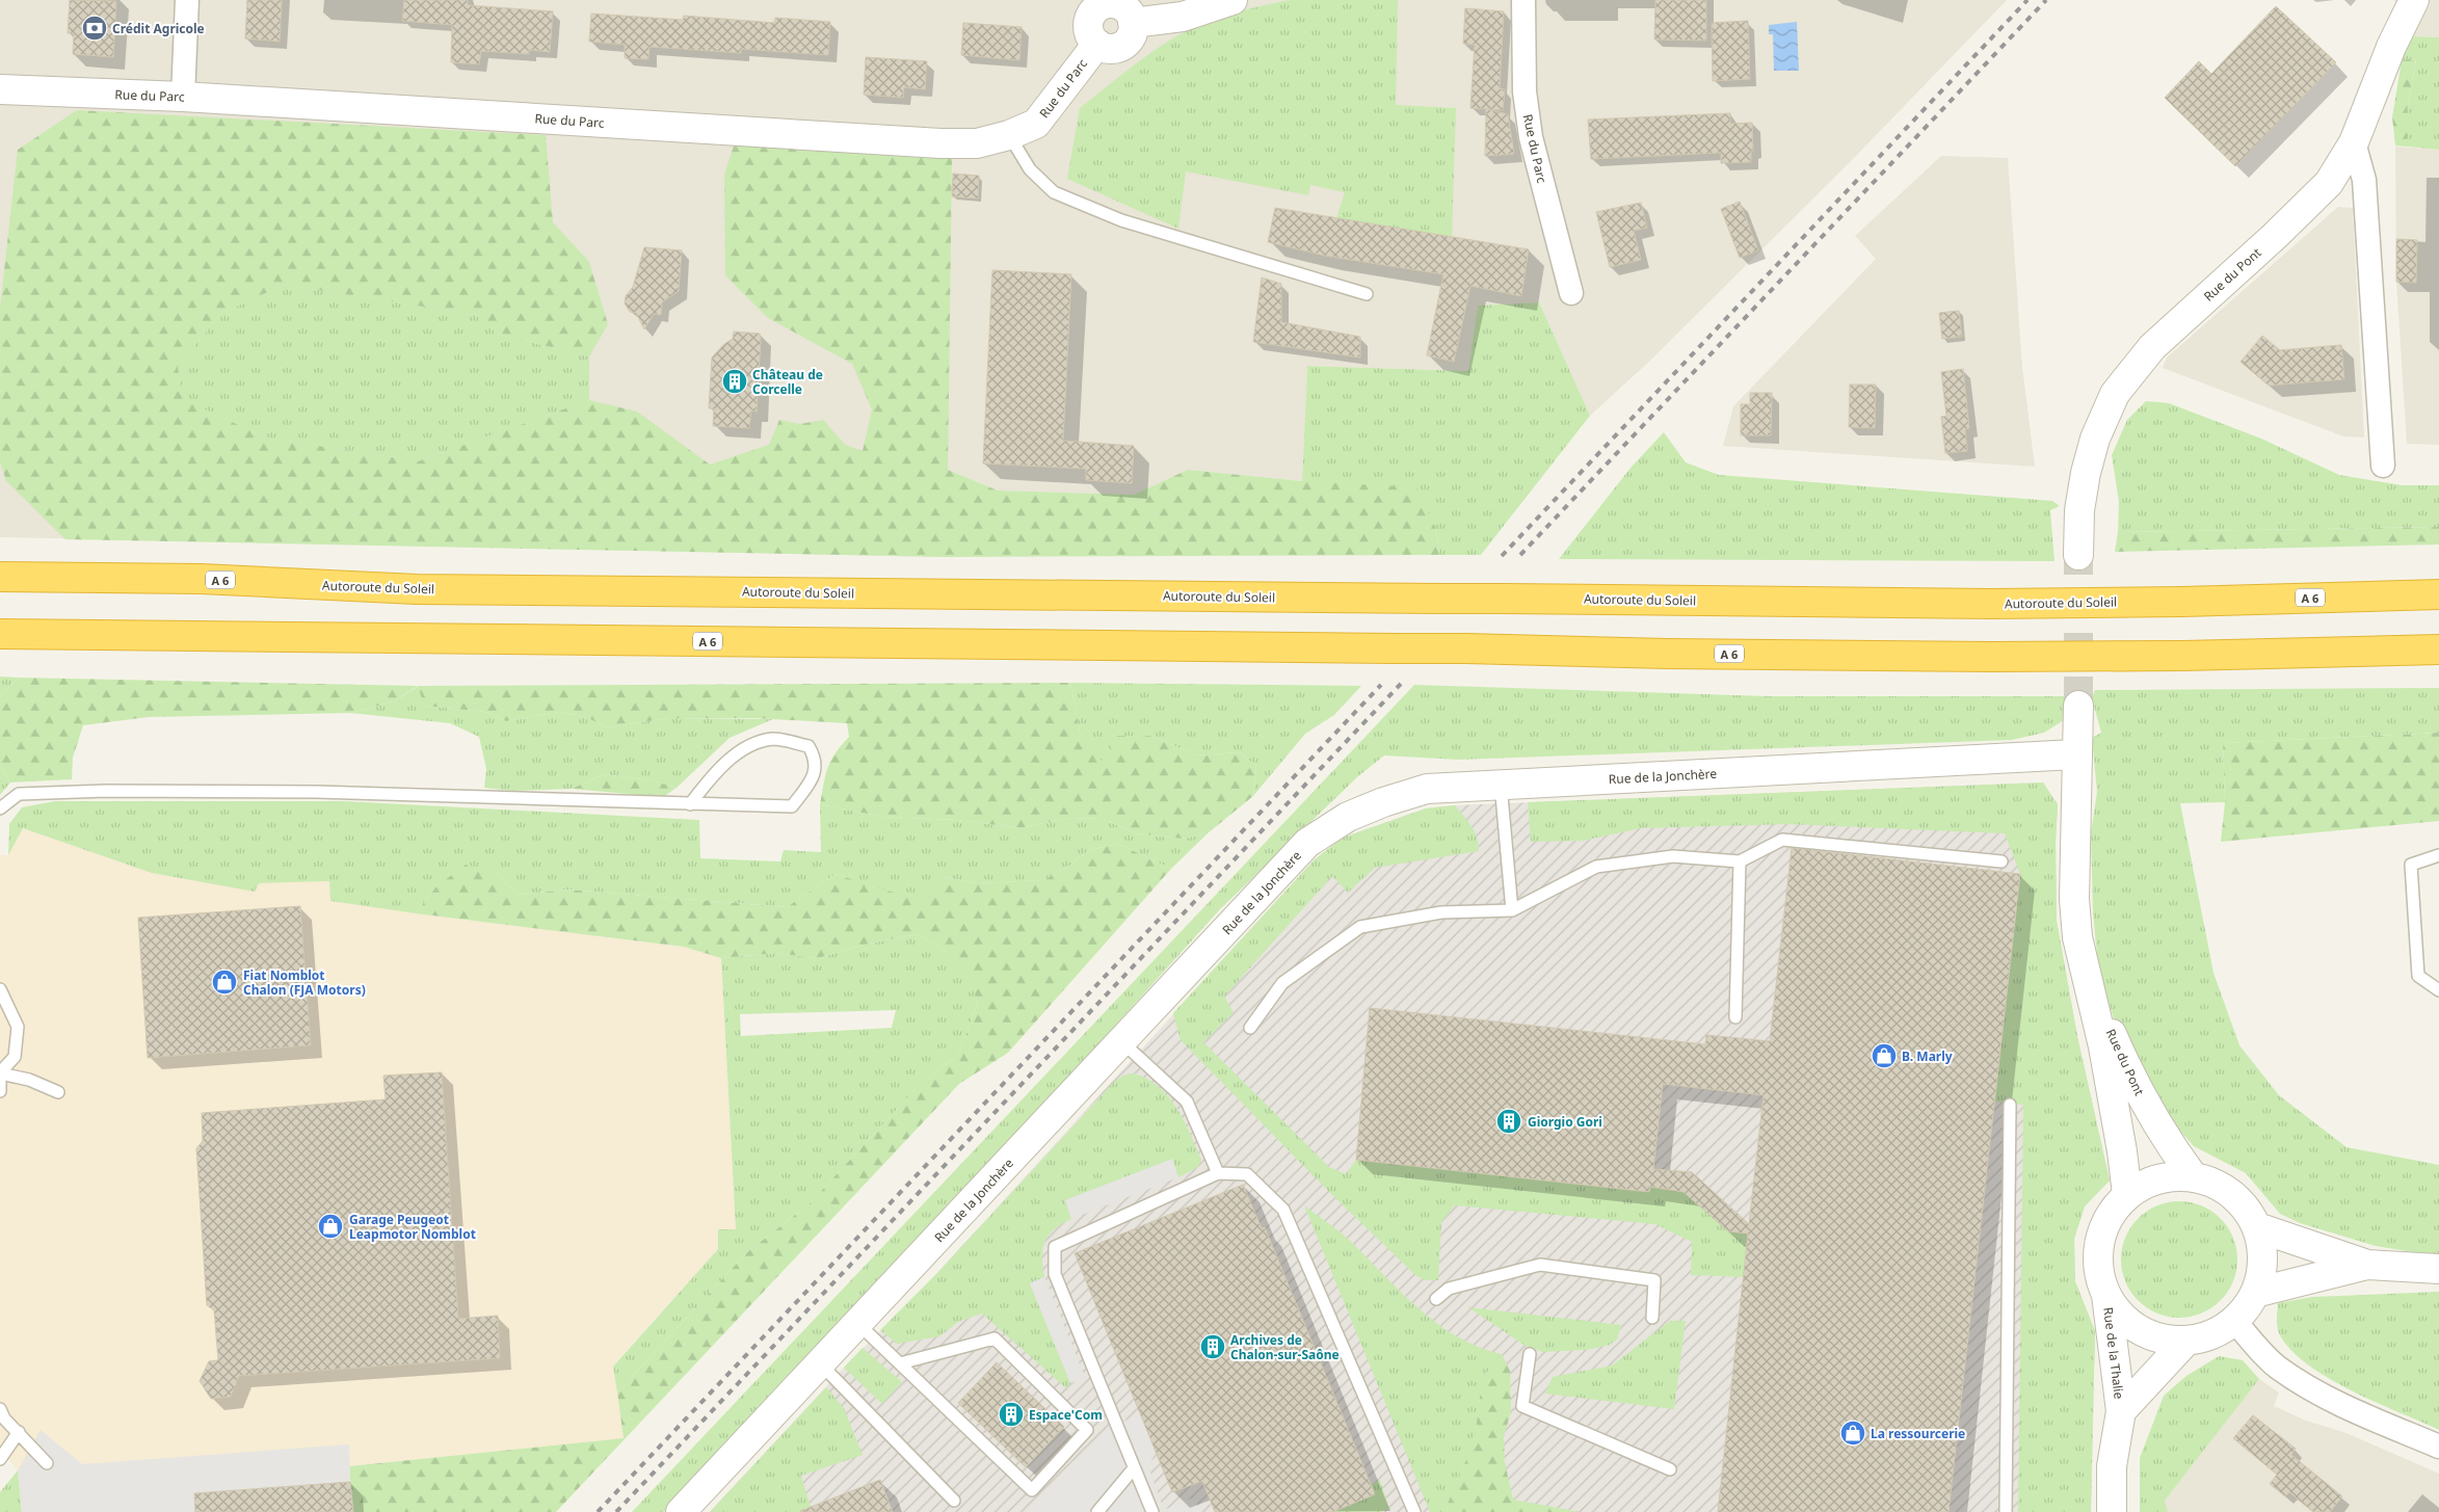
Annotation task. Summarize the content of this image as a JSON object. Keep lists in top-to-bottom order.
{
  "streets": {
    "highway": ["A 6", "Autoroute du Soleil"],
    "street": [
      "Rue du Parc",
      "Rue du Pont",
      "Rue de la Jonchère",
      "Rue de la Thalie"
    ]
  },
  "crossings": [
    ["Rue du Pont", "Rue de la Jonchère"],
    ["Rue du Pont", "Rue de la Thalie"]
  ],
  "places": {
    "bank": ["Crédit Agricole"],
    "building": [
      "Château de Corcelle",
      "Giorgio Gori",
      "Archives de Chalon-sur-Saône",
      "Espace'Com"
    ],
    "shop": [
      "Fiat Nomblot Chalon (FJA Motors)",
      "B. Marly",
      "Garage Peugeot Leapmotor Nomblot",
      "La ressourcerie"
    ]
  }
}
